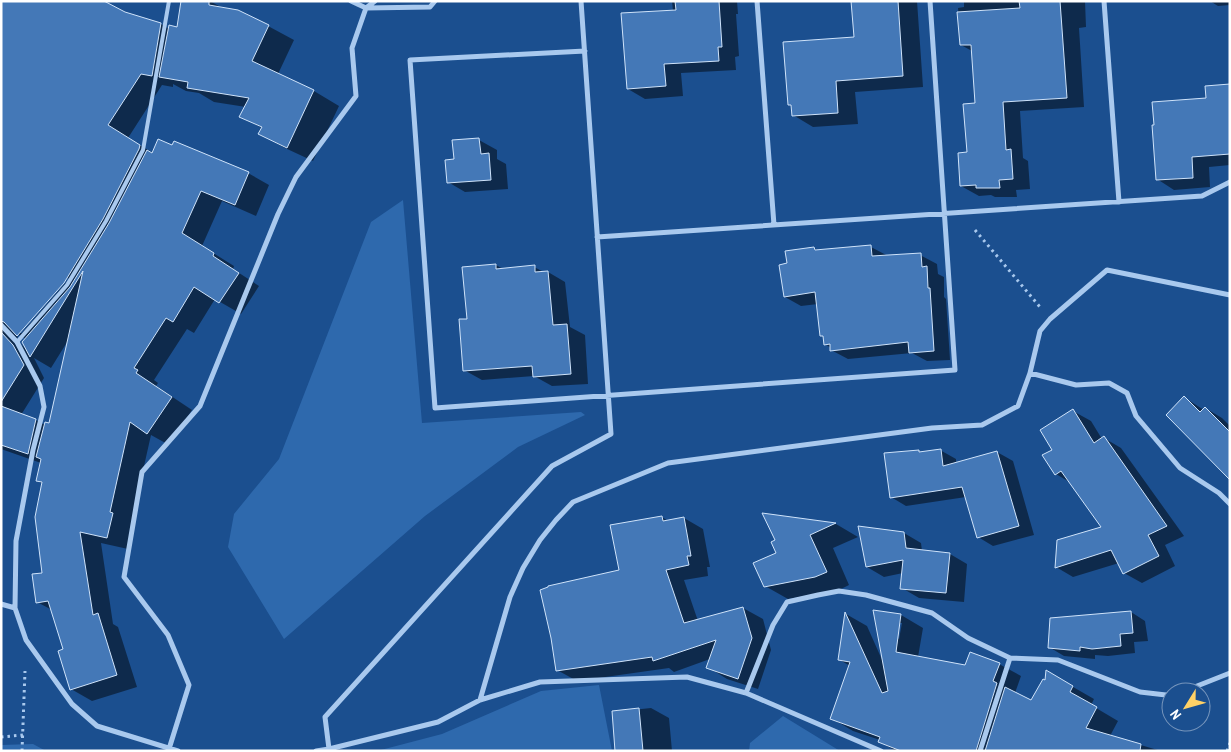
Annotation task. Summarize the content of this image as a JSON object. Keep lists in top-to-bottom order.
{
  "north": "bottom left"
}
